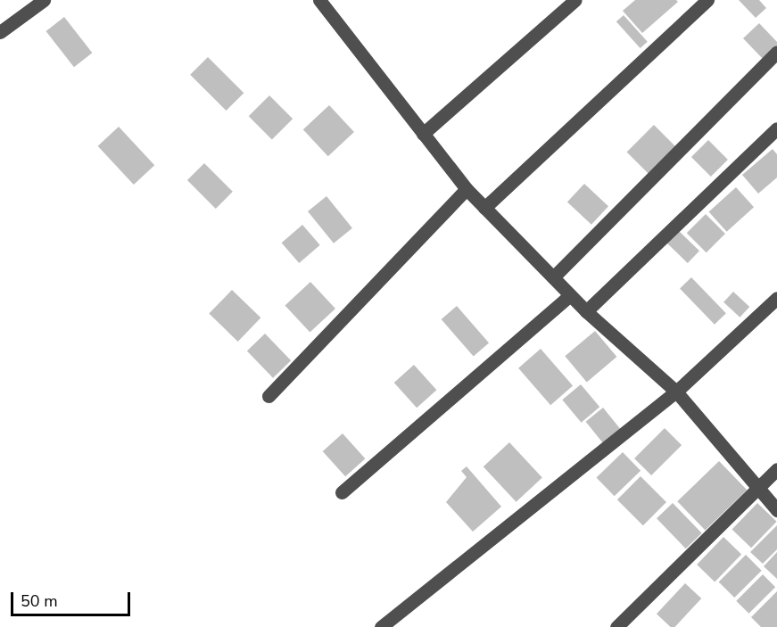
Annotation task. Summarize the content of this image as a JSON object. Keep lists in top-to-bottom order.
{
  "scale_bar": "50 m"
}
